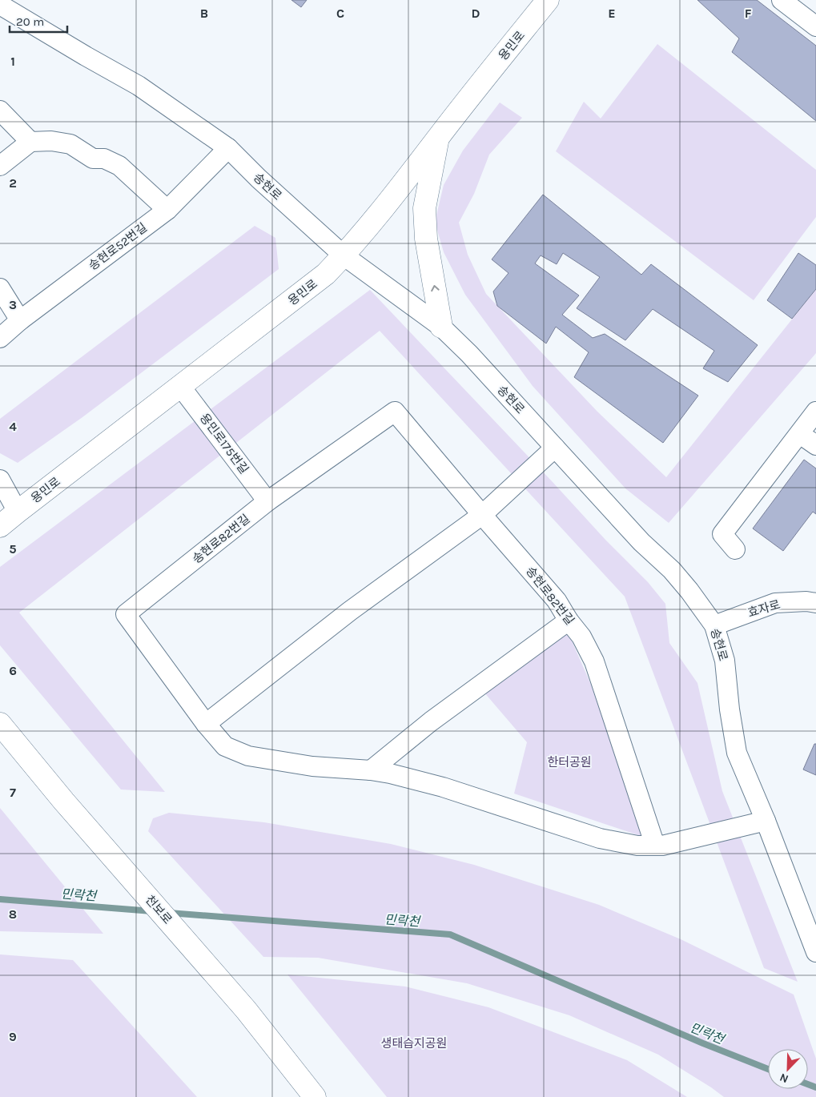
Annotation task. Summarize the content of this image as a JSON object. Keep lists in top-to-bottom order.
{
  "streets": {
    "main road": ["용민로", "천보로"],
    "street": [
      "송현로",
      "송현로52번길",
      "용민로175번길",
      "송현로82번길",
      "효자로"
    ]
  },
  "crossings": [
    ["용민로", "송현로"],
    ["용민로", "용민로175번길"],
    ["송현로", "송현로52번길"],
    ["송현로", "송현로82번길"],
    ["송현로", "효자로"],
    ["용민로175번길", "송현로82번길"]
  ],
  "water": ["민락천"],
  "parks": ["한터공원", "생태습지공원"],
  "scale_bar": "20 m",
  "north": "bottom left",
  "grid": {
    "columns": [
      "B",
      "C",
      "D",
      "E",
      "F"
    ],
    "rows": [
      "1",
      "2",
      "3",
      "4",
      "5",
      "6",
      "7",
      "8",
      "9"
    ]
  }
}
